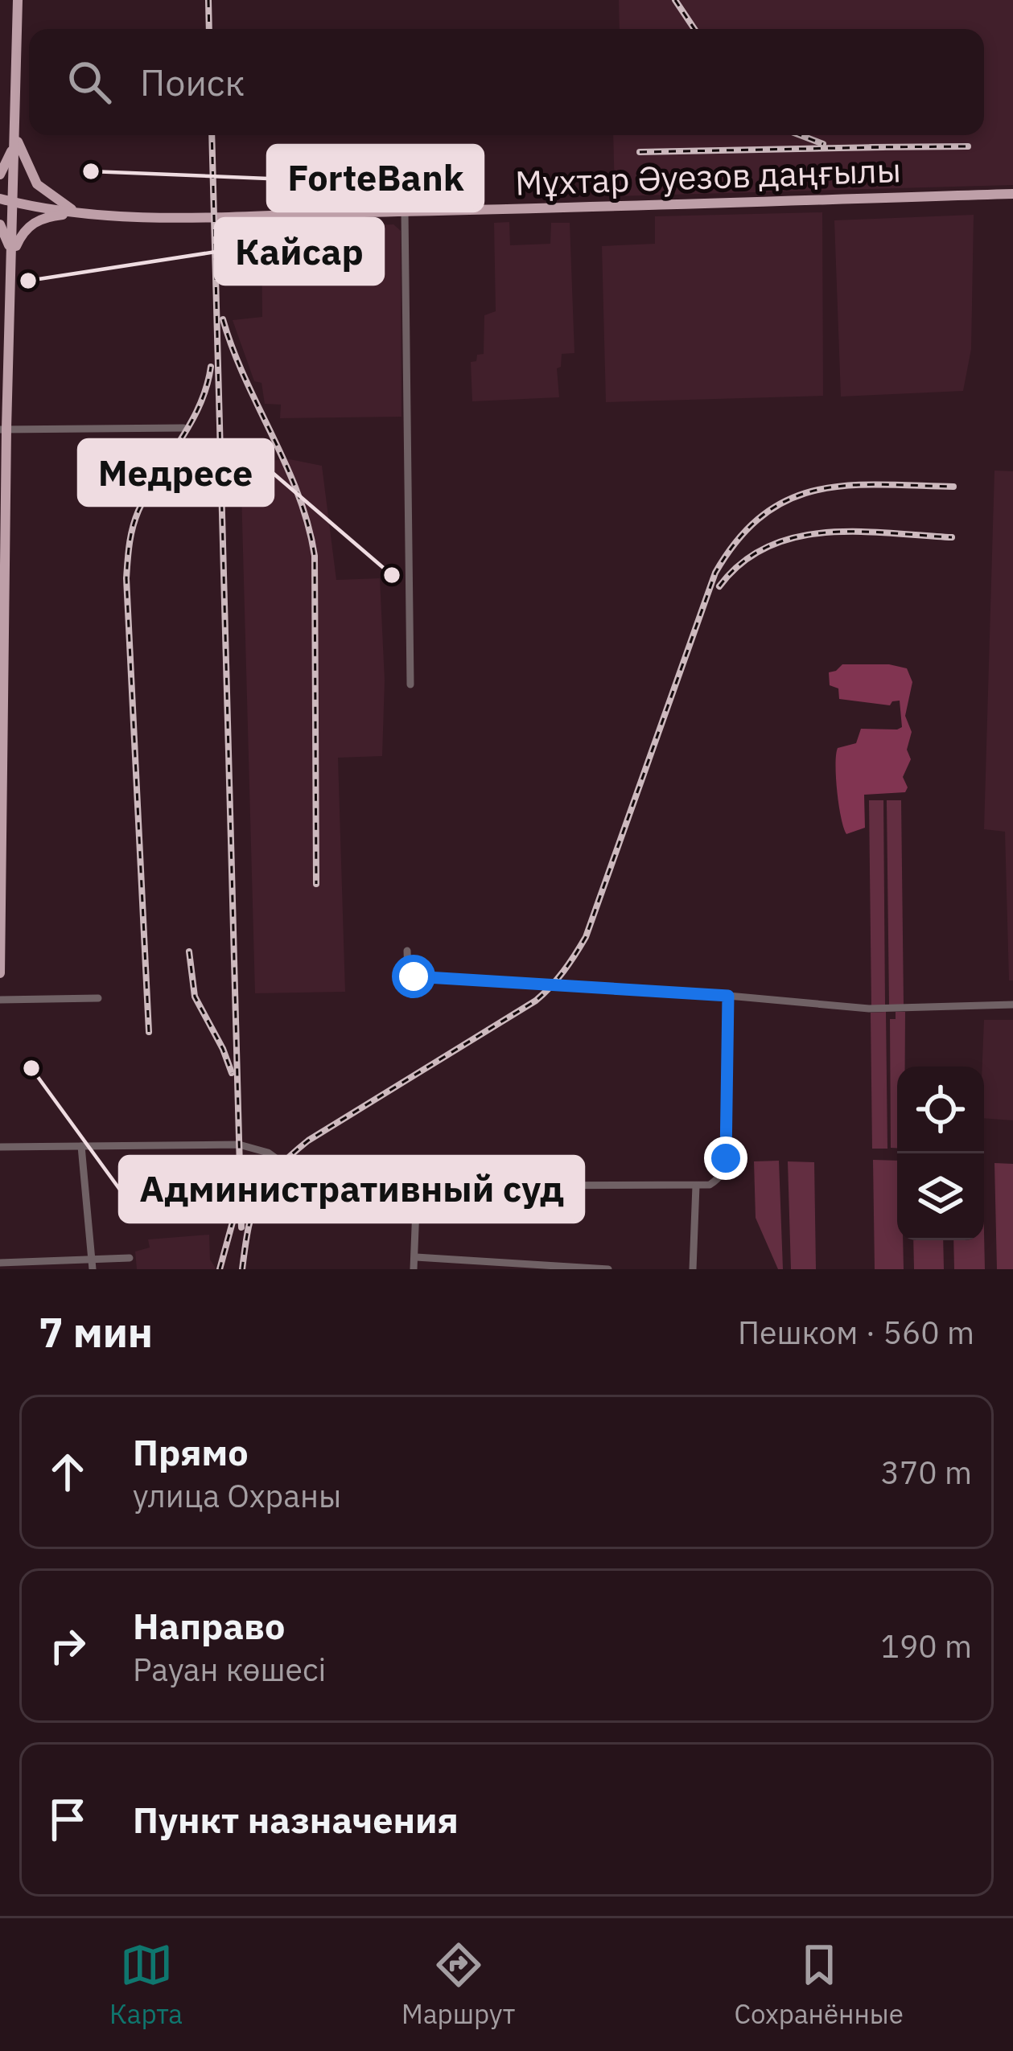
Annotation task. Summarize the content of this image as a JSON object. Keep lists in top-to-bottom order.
{
  "streets": {
    "main road": ["Мұхтар Әуезов даңғылы"]
  },
  "places": [
    "ForteBank",
    "Кайсар",
    "Медресе",
    "Административный суд"
  ],
  "page": {
    "search": "Поиск",
    "heading": ["7 мин", "Пешком · 560 m"],
    "list": [
      ["Прямо", "улица Охраны", "370 m"],
      ["Направо", "Рауан көшесі", "190 m"],
      "Пункт назначения"
    ],
    "nav": ["Карта", "Маршрут", "Сохранённые"]
  }
}
